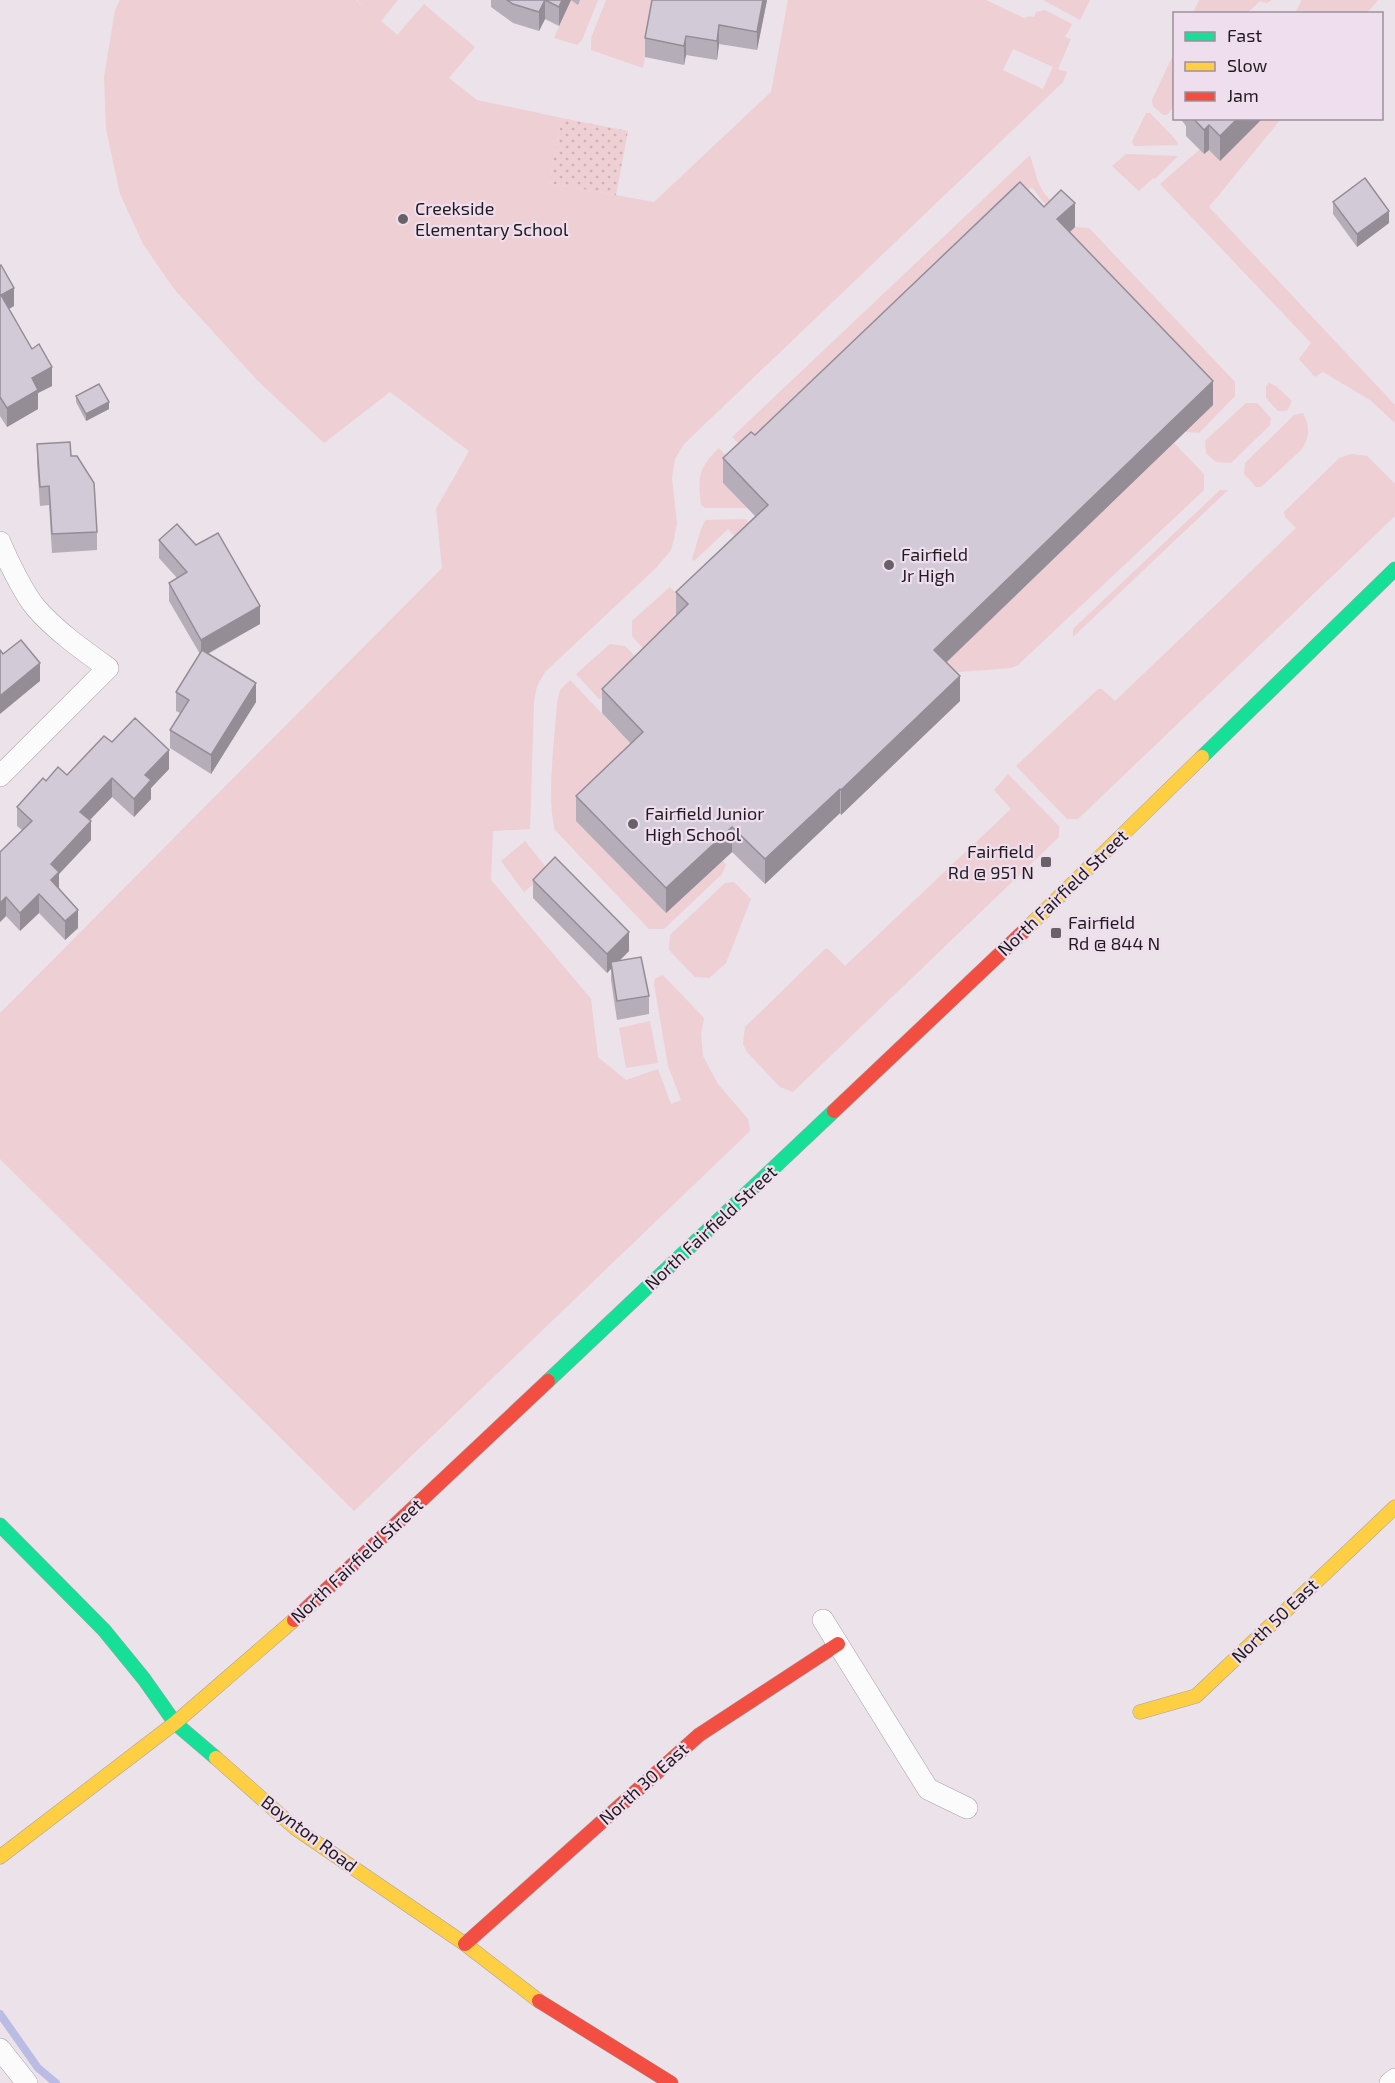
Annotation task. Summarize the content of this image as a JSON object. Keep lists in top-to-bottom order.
{
  "streets": {
    "street": [
      "North Fairfield Street",
      "North 50 East",
      "North 30 East",
      "Boynton Road"
    ]
  },
  "crossings": [
    ["North Fairfield Street", "Boynton Road"],
    ["North 30 East", "Boynton Road"]
  ],
  "places": {
    "other": ["Creekside Elementary School", "Fairfield Jr High", "Fairfield Junior High School"],
    "transit": ["Fairfield Rd @ 951 N", "Fairfield Rd @ 844 N"]
  },
  "legend": ["Fast", "Slow", "Jam"]
}
